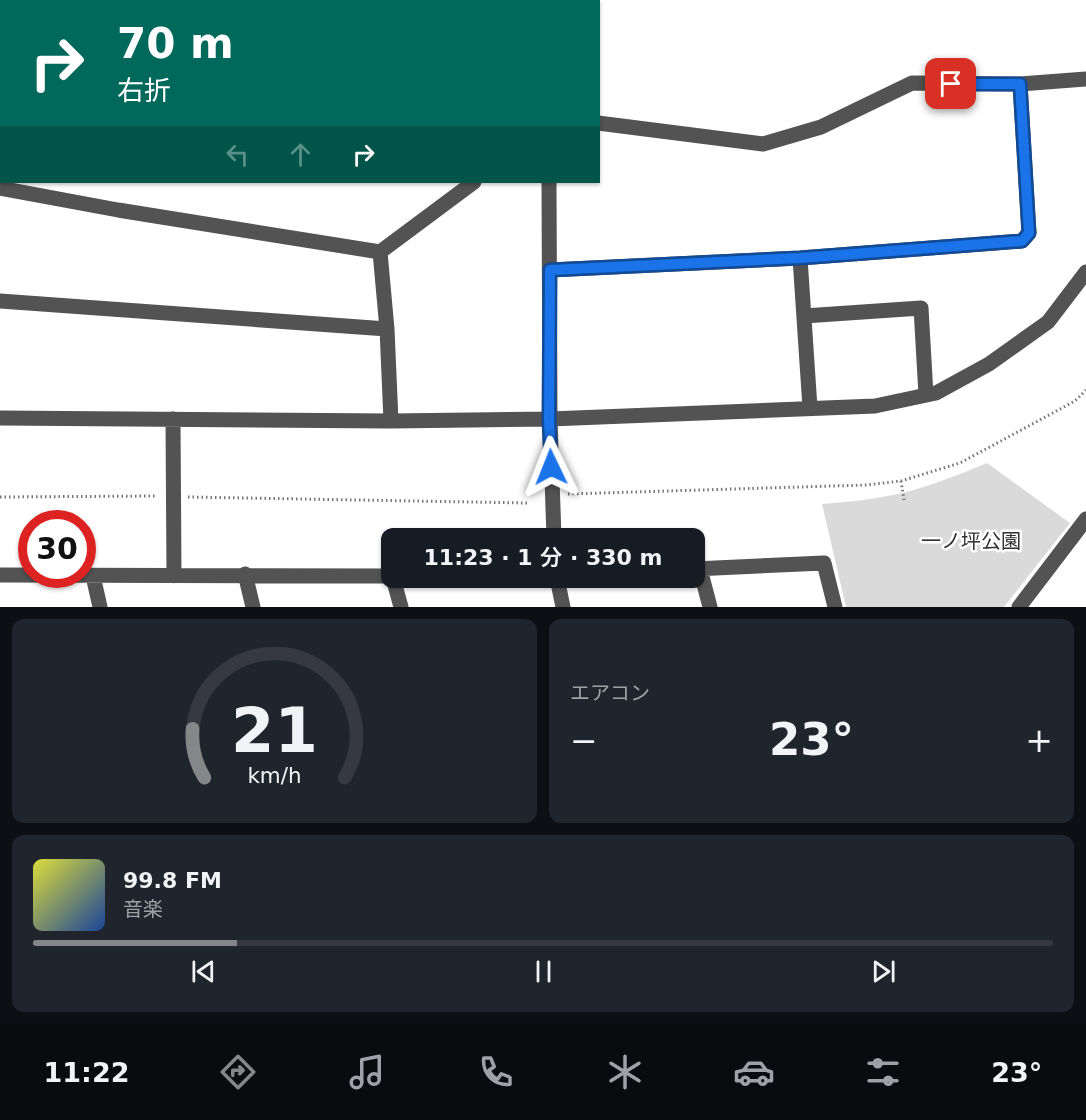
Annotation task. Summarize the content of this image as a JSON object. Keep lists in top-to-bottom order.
{
  "parks": ["一ノ坪公園"],
  "page": {
    "turn": ["70 m", "右折"],
    "limit": "30",
    "trip": "11:23 · 1 分 · 330 m",
    "tile": "エアコン",
    "heat": ["−", "23°", "+"],
    "song": ["99.8 FM", "音楽"],
    "tabs": ["11:22", "23°"],
    "gauge": ["21", "km/h"]
  }
}
